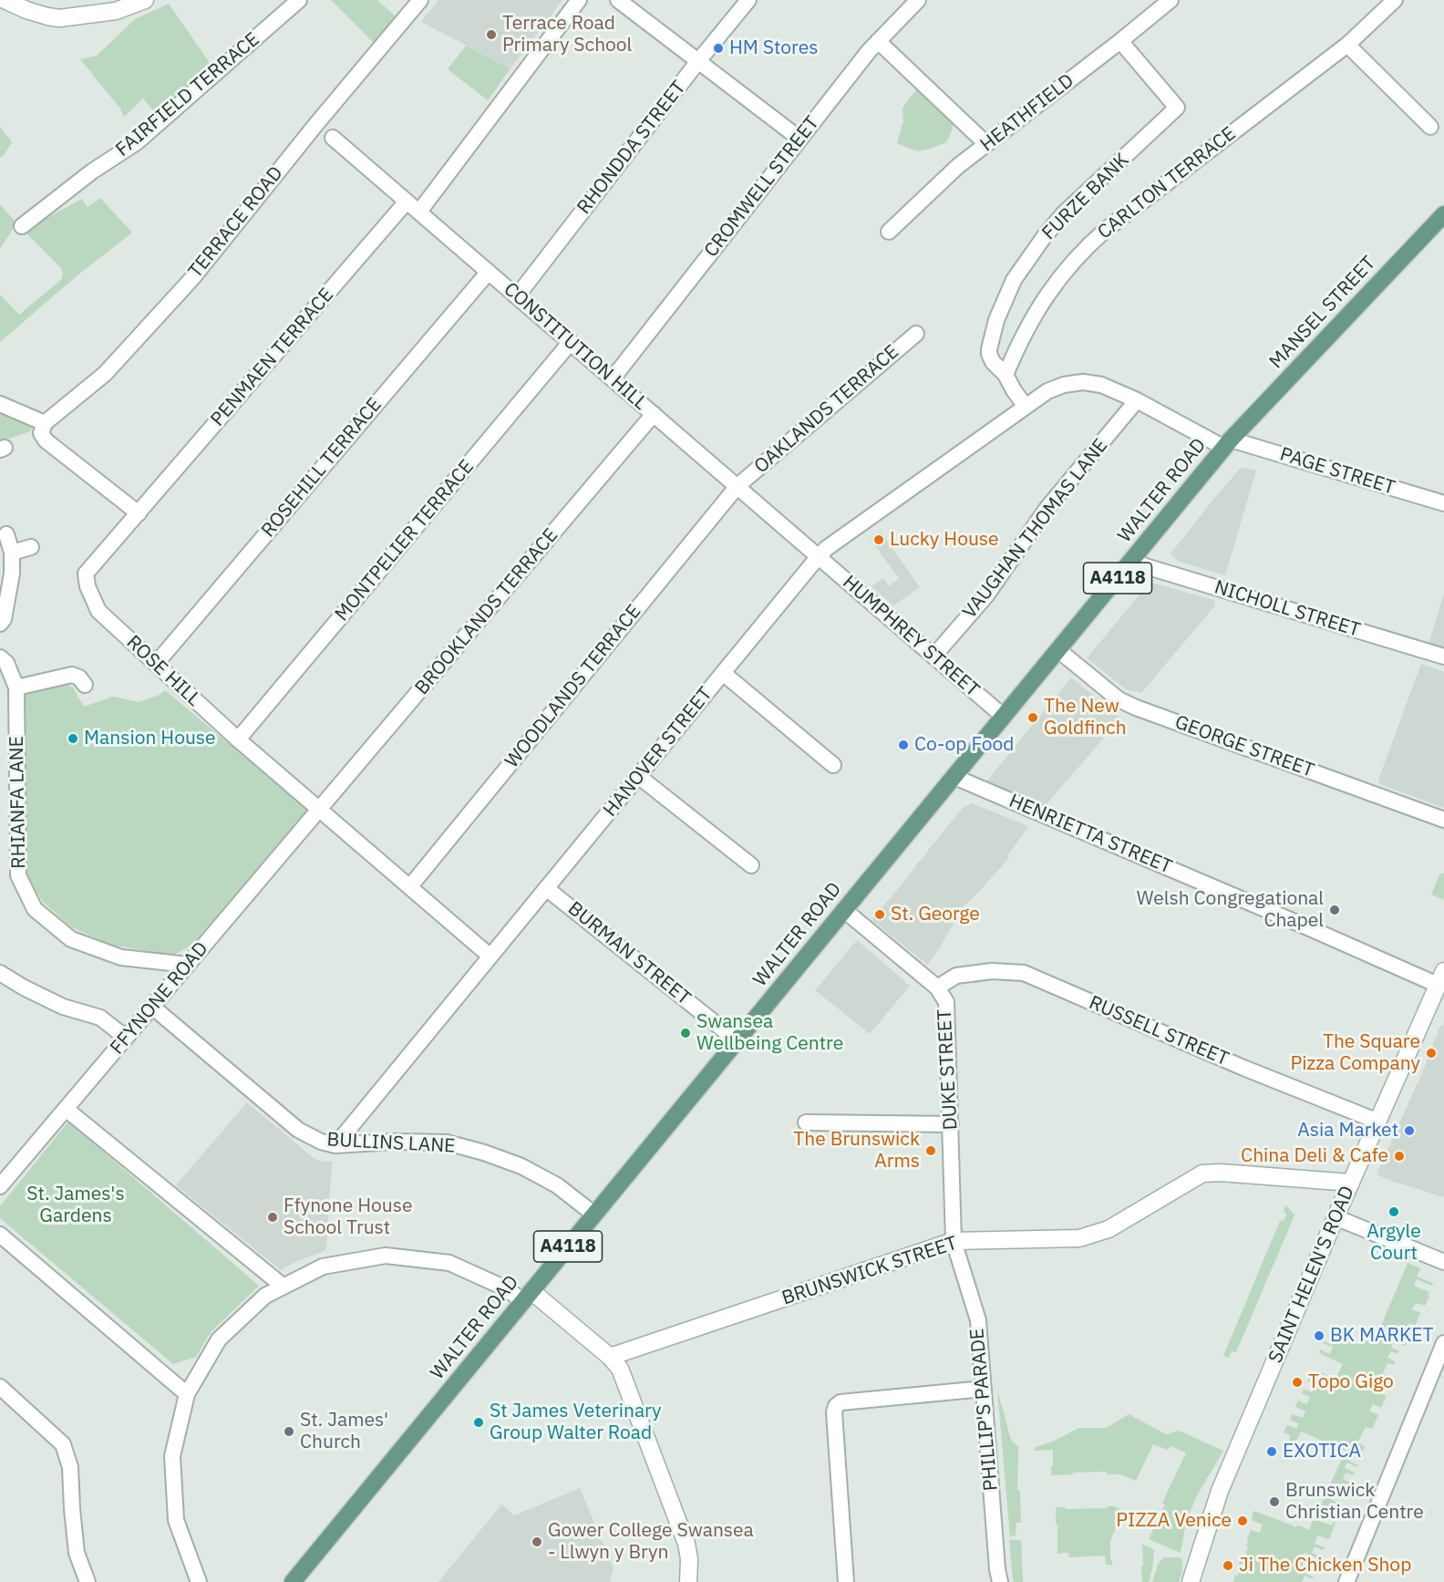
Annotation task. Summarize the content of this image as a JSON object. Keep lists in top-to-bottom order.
{
  "streets": {
    "main road": ["MANSEL STREET", "WALTER ROAD", "A4118"],
    "street": [
      "FAIRFIELD TERRACE",
      "HEATHFIELD",
      "RHONDDA STREET",
      "CARLTON TERRACE",
      "CROMWELL STREET",
      "FURZE BANK",
      "TERRACE ROAD",
      "CONSTITUTION HILL",
      "PENMAEN TERRACE",
      "OAKLANDS TERRACE",
      "ROSEHILL TERRACE",
      "PAGE STREET",
      "VAUGHAN THOMAS LANE",
      "MONTPELIER TERRACE",
      "NICHOLL STREET",
      "BROOKLANDS TERRACE",
      "HUMPHREY STREET",
      "ROSE HILL",
      "WOODLANDS TERRACE",
      "GEORGE STREET",
      "HANOVER STREET",
      "RHIANFA LANE",
      "HENRIETTA STREET",
      "BURMAN STREET",
      "FFYNONE ROAD",
      "RUSSELL STREET",
      "DUKE STREET",
      "BULLINS LANE",
      "BRUNSWICK STREET",
      "SAINT HELEN'S ROAD",
      "PHILLIP'S PARADE"
    ]
  },
  "crossings": [
    ["HEATHFIELD", "FURZE BANK"],
    ["RHONDDA STREET", "CONSTITUTION HILL"],
    ["CARLTON TERRACE", "FURZE BANK"],
    ["CROMWELL STREET", "CONSTITUTION HILL"],
    ["MANSEL STREET", "PAGE STREET"],
    ["MANSEL STREET", "WALTER ROAD"],
    ["CONSTITUTION HILL", "PENMAEN TERRACE"],
    ["CONSTITUTION HILL", "OAKLANDS TERRACE"],
    ["CONSTITUTION HILL", "ROSEHILL TERRACE"],
    ["CONSTITUTION HILL", "MONTPELIER TERRACE"],
    ["CONSTITUTION HILL", "BROOKLANDS TERRACE"],
    ["CONSTITUTION HILL", "HUMPHREY STREET"],
    ["CONSTITUTION HILL", "WOODLANDS TERRACE"],
    ["CONSTITUTION HILL", "HANOVER STREET"],
    ["PENMAEN TERRACE", "ROSE HILL"],
    ["OAKLANDS TERRACE", "WOODLANDS TERRACE"],
    ["ROSEHILL TERRACE", "ROSE HILL"],
    ["PAGE STREET", "WALTER ROAD"],
    ["PAGE STREET", "VAUGHAN THOMAS LANE"],
    ["PAGE STREET", "HANOVER STREET"],
    ["WALTER ROAD", "NICHOLL STREET"],
    ["WALTER ROAD", "HUMPHREY STREET"],
    ["WALTER ROAD", "GEORGE STREET"],
    ["WALTER ROAD", "HENRIETTA STREET"],
    ["WALTER ROAD", "BURMAN STREET"],
    ["WALTER ROAD", "DUKE STREET"],
    ["WALTER ROAD", "BULLINS LANE"],
    ["VAUGHAN THOMAS LANE", "HUMPHREY STREET"],
    ["VAUGHAN THOMAS LANE", "HANOVER STREET"],
    ["MONTPELIER TERRACE", "ROSE HILL"],
    ["BROOKLANDS TERRACE", "ROSE HILL"],
    ["BROOKLANDS TERRACE", "FFYNONE ROAD"],
    ["HUMPHREY STREET", "HANOVER STREET"],
    ["ROSE HILL", "WOODLANDS TERRACE"],
    ["ROSE HILL", "HANOVER STREET"],
    ["ROSE HILL", "FFYNONE ROAD"],
    ["HANOVER STREET", "BURMAN STREET"],
    ["HANOVER STREET", "BULLINS LANE"],
    ["RHIANFA LANE", "FFYNONE ROAD"],
    ["HENRIETTA STREET", "SAINT HELEN'S ROAD"],
    ["FFYNONE ROAD", "BULLINS LANE"],
    ["RUSSELL STREET", "DUKE STREET"],
    ["RUSSELL STREET", "SAINT HELEN'S ROAD"],
    ["DUKE STREET", "BRUNSWICK STREET"],
    ["DUKE STREET", "PHILLIP'S PARADE"],
    ["BRUNSWICK STREET", "SAINT HELEN'S ROAD"],
    ["BRUNSWICK STREET", "PHILLIP'S PARADE"]
  ],
  "parks": ["St. James's Gardens"],
  "places": [
    "Terrace Road Primary School",
    "HM Stores",
    "Lucky House",
    "The New Goldfinch",
    "Mansion House",
    "Co-op Food",
    "Welsh Congregational Chapel",
    "St. George",
    "Swansea Wellbeing Centre",
    "The Square Pizza Company",
    "Asia Market",
    "The Brunswick Arms",
    "China Deli & Cafe",
    "Argyle Court",
    "Ffynone House School Trust",
    "BK MARKET",
    "Topo Gigo",
    "St James Veterinary Group Walter Road",
    "St. James' Church",
    "EXOTICA",
    "Brunswick Christian Centre",
    "PIZZA Venice",
    "Gower College Swansea - Llwyn y Bryn",
    "Ji The Chicken Shop"
  ]
}
